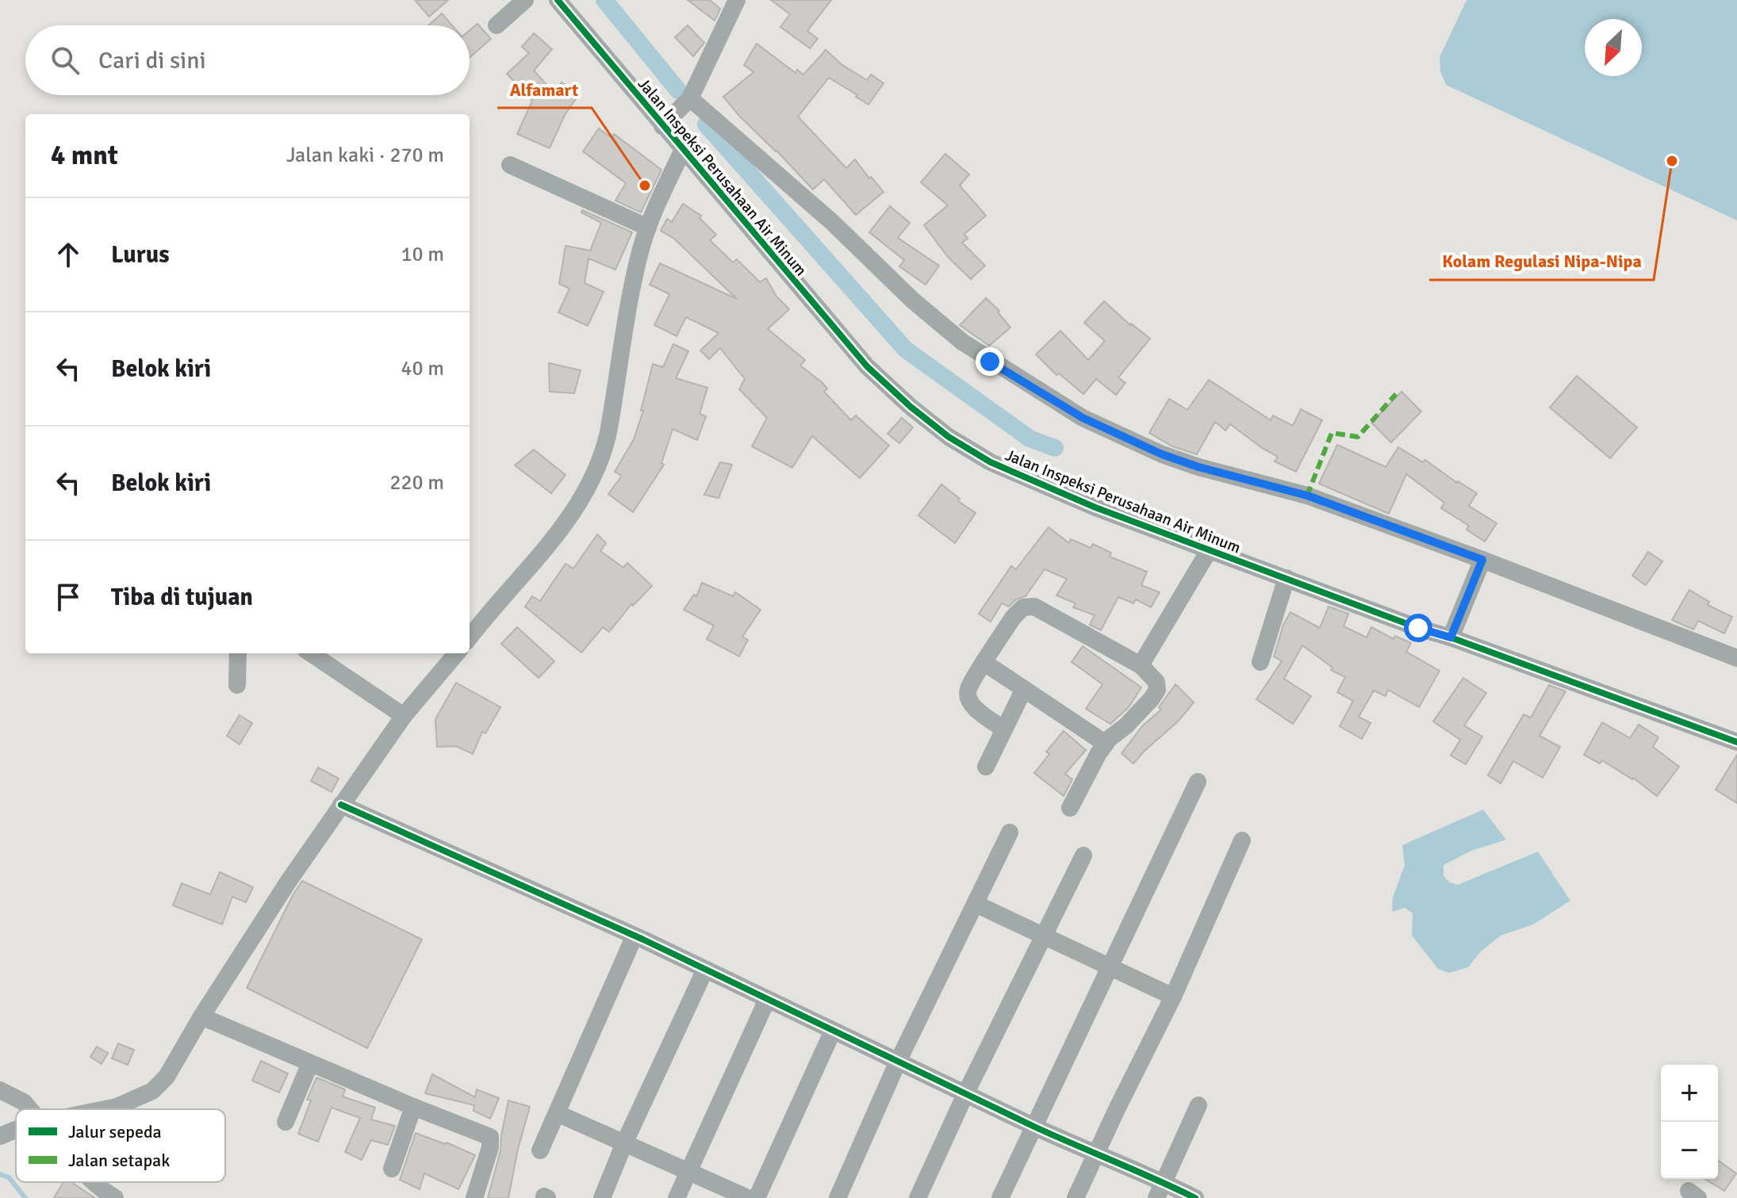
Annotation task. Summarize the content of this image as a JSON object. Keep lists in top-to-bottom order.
{
  "streets": {
    "street": ["Jalan Inspeksi Perusahaan Air Minum"]
  },
  "places": ["Kolam Regulasi Nipa-Nipa", "Alfamart"],
  "legend": ["Jalur sepeda", "Jalan setapak"],
  "north": "bottom left",
  "page": {
    "search": "Cari di sini",
    "heading": ["4 mnt", "Jalan kaki · 270 m"],
    "list": [
      ["Lurus", "10 m"],
      ["Belok kiri", "40 m"],
      ["Belok kiri", "220 m"],
      "Tiba di tujuan"
    ],
    "map_buttons": ["+", "−"]
  }
}
